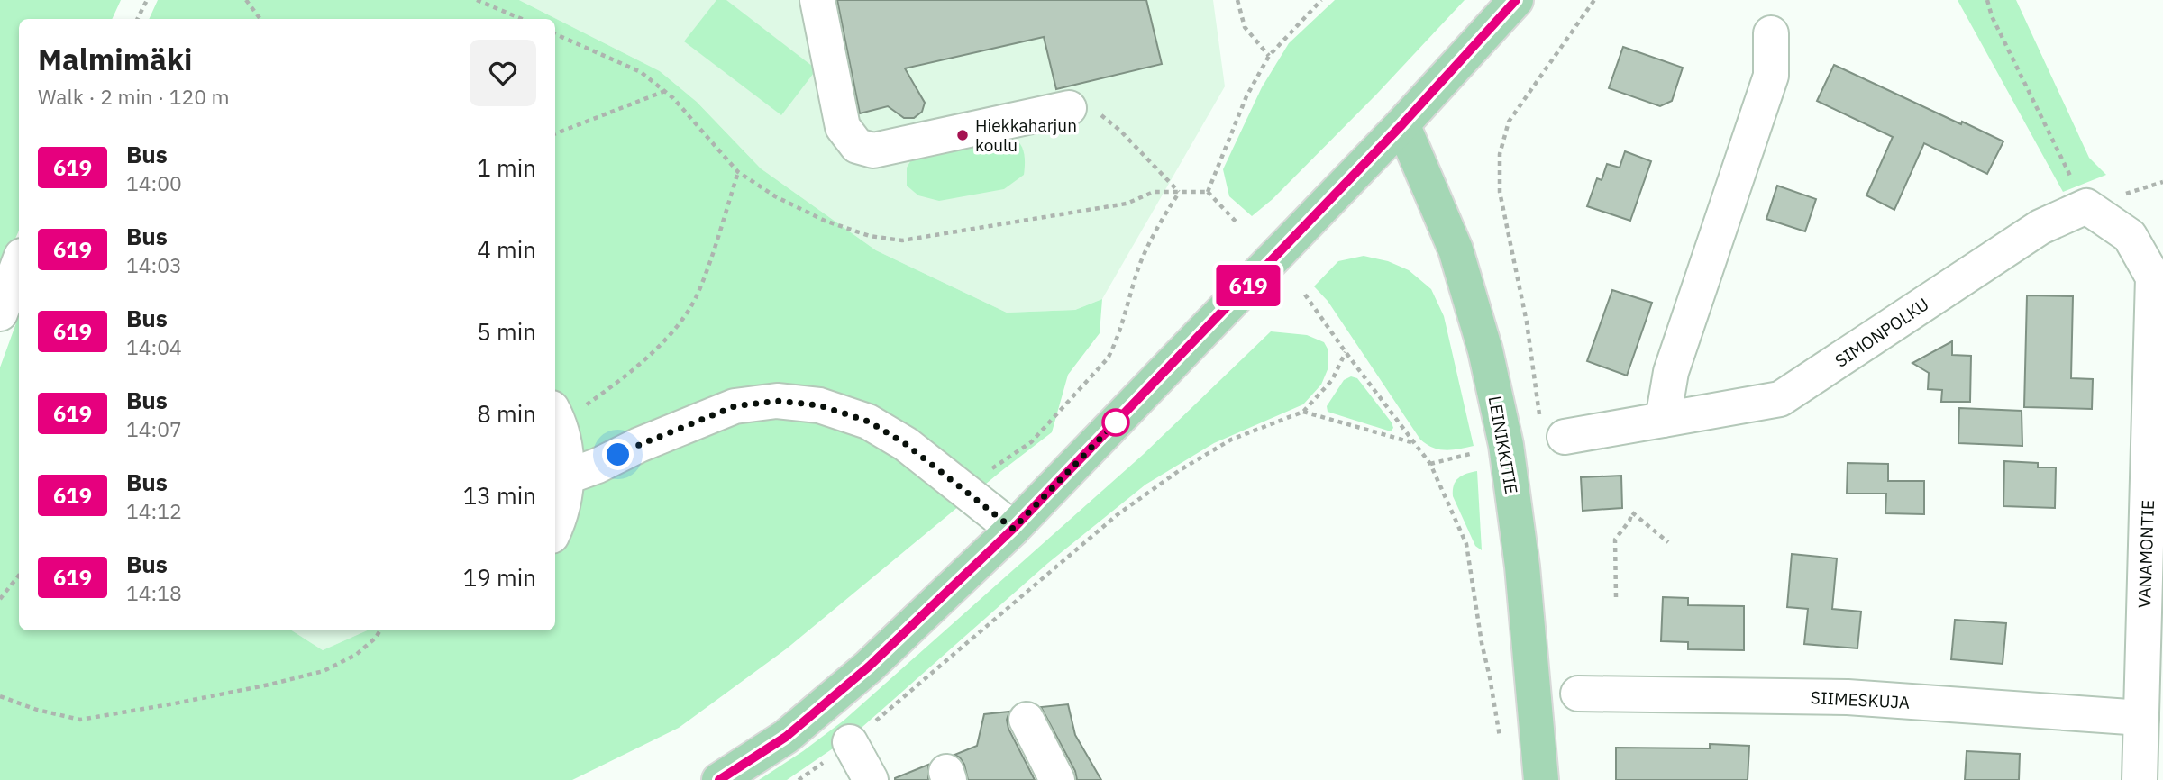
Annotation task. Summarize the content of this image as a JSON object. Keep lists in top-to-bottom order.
{
  "streets": {
    "main road": ["LEINIKKITIE"],
    "street": ["SIMONPOLKU", "VANAMONTIE", "SIIMESKUJA"]
  },
  "crossings": [
    ["SIMONPOLKU", "VANAMONTIE"],
    ["VANAMONTIE", "SIIMESKUJA"]
  ],
  "places": ["Hiekkaharjun koulu"],
  "lines": ["bus line 619"],
  "page": {
    "on_map": "619",
    "heading": ["Malmimäki", "Walk · 2 min · 120 m"],
    "list": [
      {
        "mark": "619",
        "name": "Bus",
        "note": "14:00",
        "value": "1 min"
      },
      {
        "mark": "619",
        "name": "Bus",
        "note": "14:03",
        "value": "4 min"
      },
      {
        "mark": "619",
        "name": "Bus",
        "note": "14:04",
        "value": "5 min"
      },
      {
        "mark": "619",
        "name": "Bus",
        "note": "14:07",
        "value": "8 min"
      },
      {
        "mark": "619",
        "name": "Bus",
        "note": "14:12",
        "value": "13 min"
      },
      {
        "mark": "619",
        "name": "Bus",
        "note": "14:18",
        "value": "19 min"
      }
    ]
  }
}
